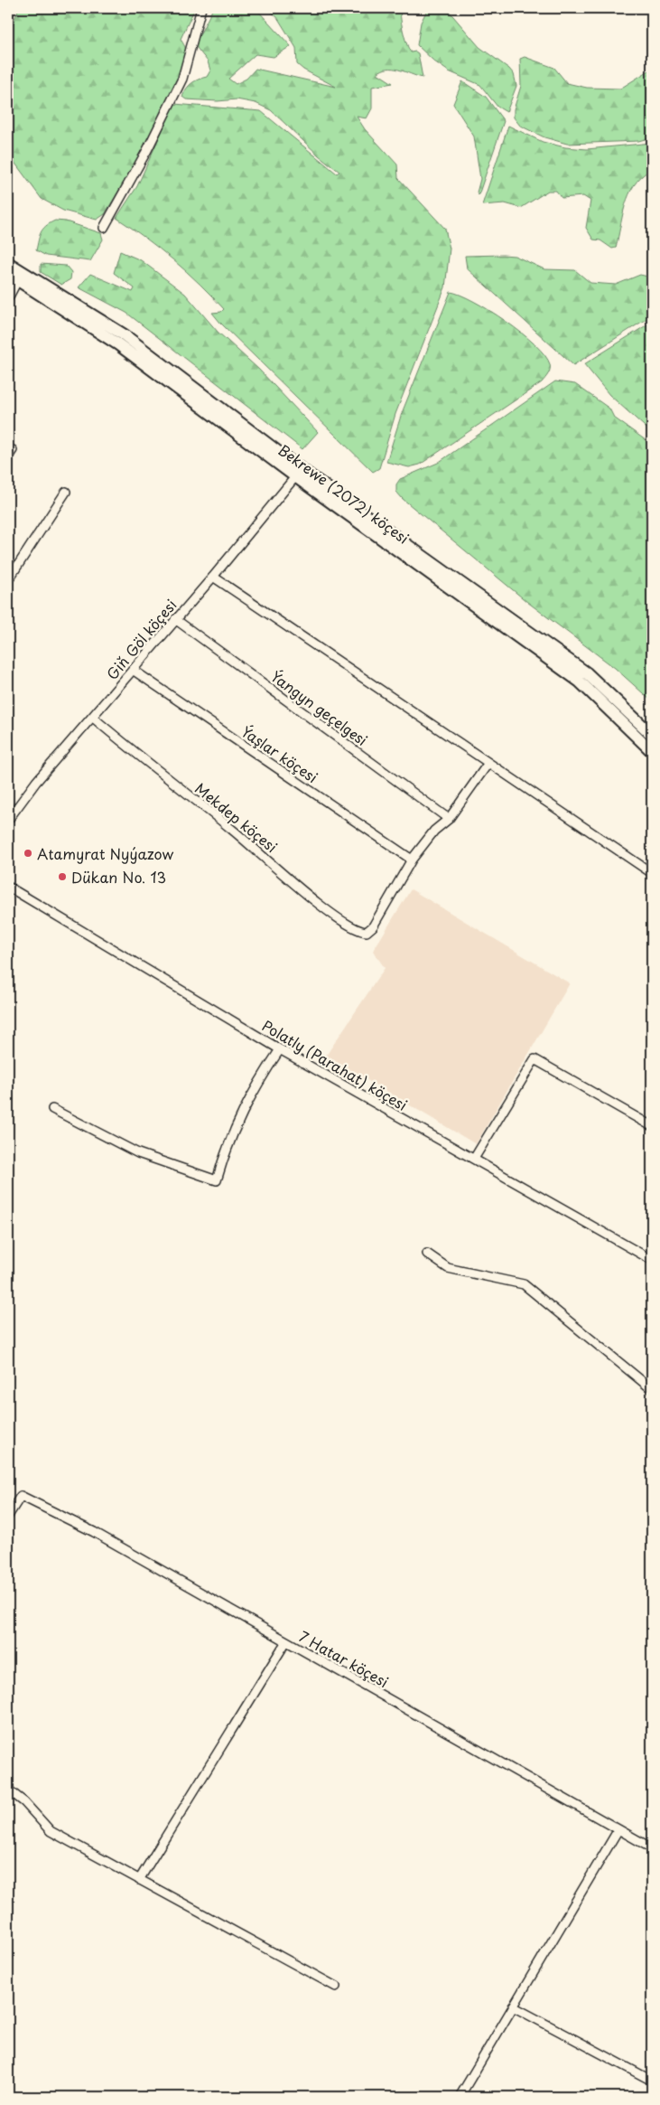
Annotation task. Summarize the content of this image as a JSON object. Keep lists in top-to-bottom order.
{
  "streets": {
    "main road": ["Bekrewe (2072) köçesi"],
    "street": [
      "Giň Göl köçesi",
      "Ýangyn geçelgesi",
      "Ýaşlar köçesi",
      "Mekdep köçesi",
      "Polatly (Parahat) köçesi",
      "7 Hatar köçesi"
    ]
  },
  "crossings": [
    ["Bekrewe (2072) köçesi", "Giň Göl köçesi"],
    ["Giň Göl köçesi", "Ýangyn geçelgesi"],
    ["Giň Göl köçesi", "Ýaşlar köçesi"],
    ["Giň Göl köçesi", "Mekdep köçesi"],
    ["Ýaşlar köçesi", "Mekdep köçesi"]
  ],
  "places": ["Atamyrat Nyýazow", "Dükan No. 13"]
}
